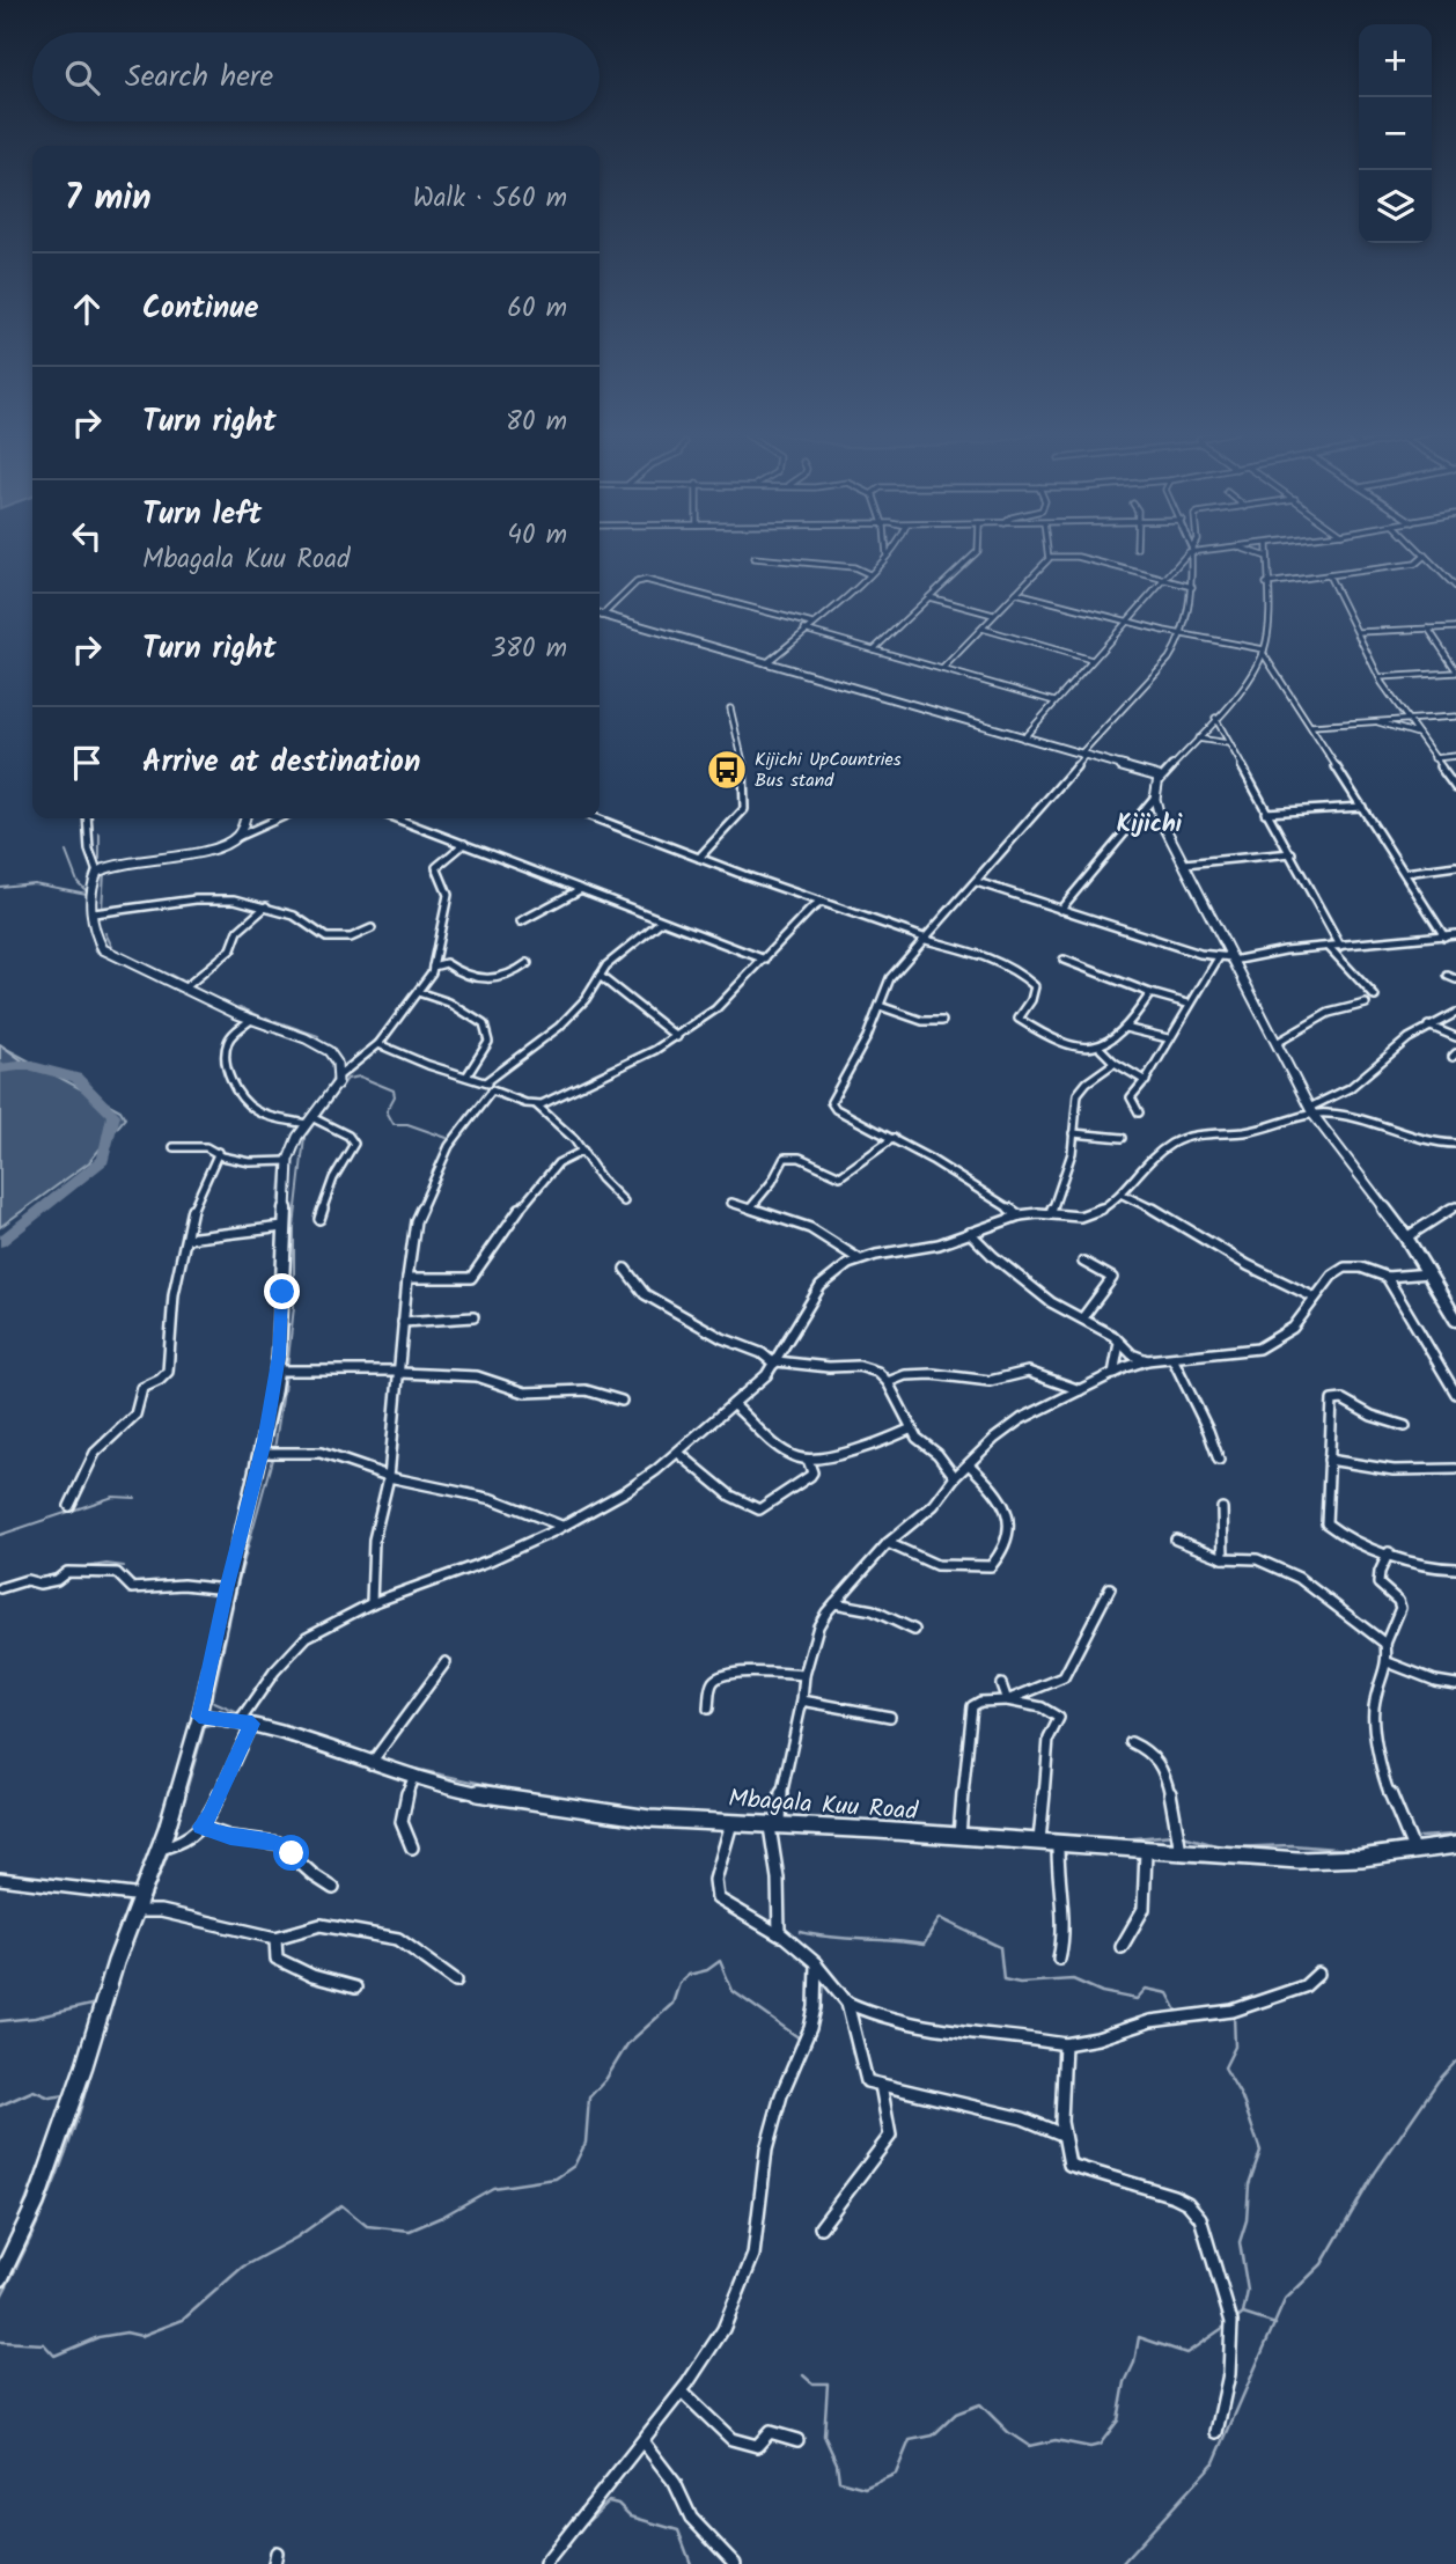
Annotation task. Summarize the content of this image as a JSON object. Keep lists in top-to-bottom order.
{
  "streets": {
    "street": ["Mbagala Kuu Road"]
  },
  "districts": ["Kijichi"],
  "places": {
    "bus stop": ["Kijichi UpCountries Bus stand"]
  },
  "page": {
    "map_buttons": ["+", "−"],
    "search": "Search here",
    "heading": ["7 min", "Walk · 560 m"],
    "list": [
      ["Continue", "60 m"],
      ["Turn right", "80 m"],
      ["Turn left", "Mbagala Kuu Road", "40 m"],
      ["Turn right", "380 m"],
      "Arrive at destination"
    ]
  }
}
